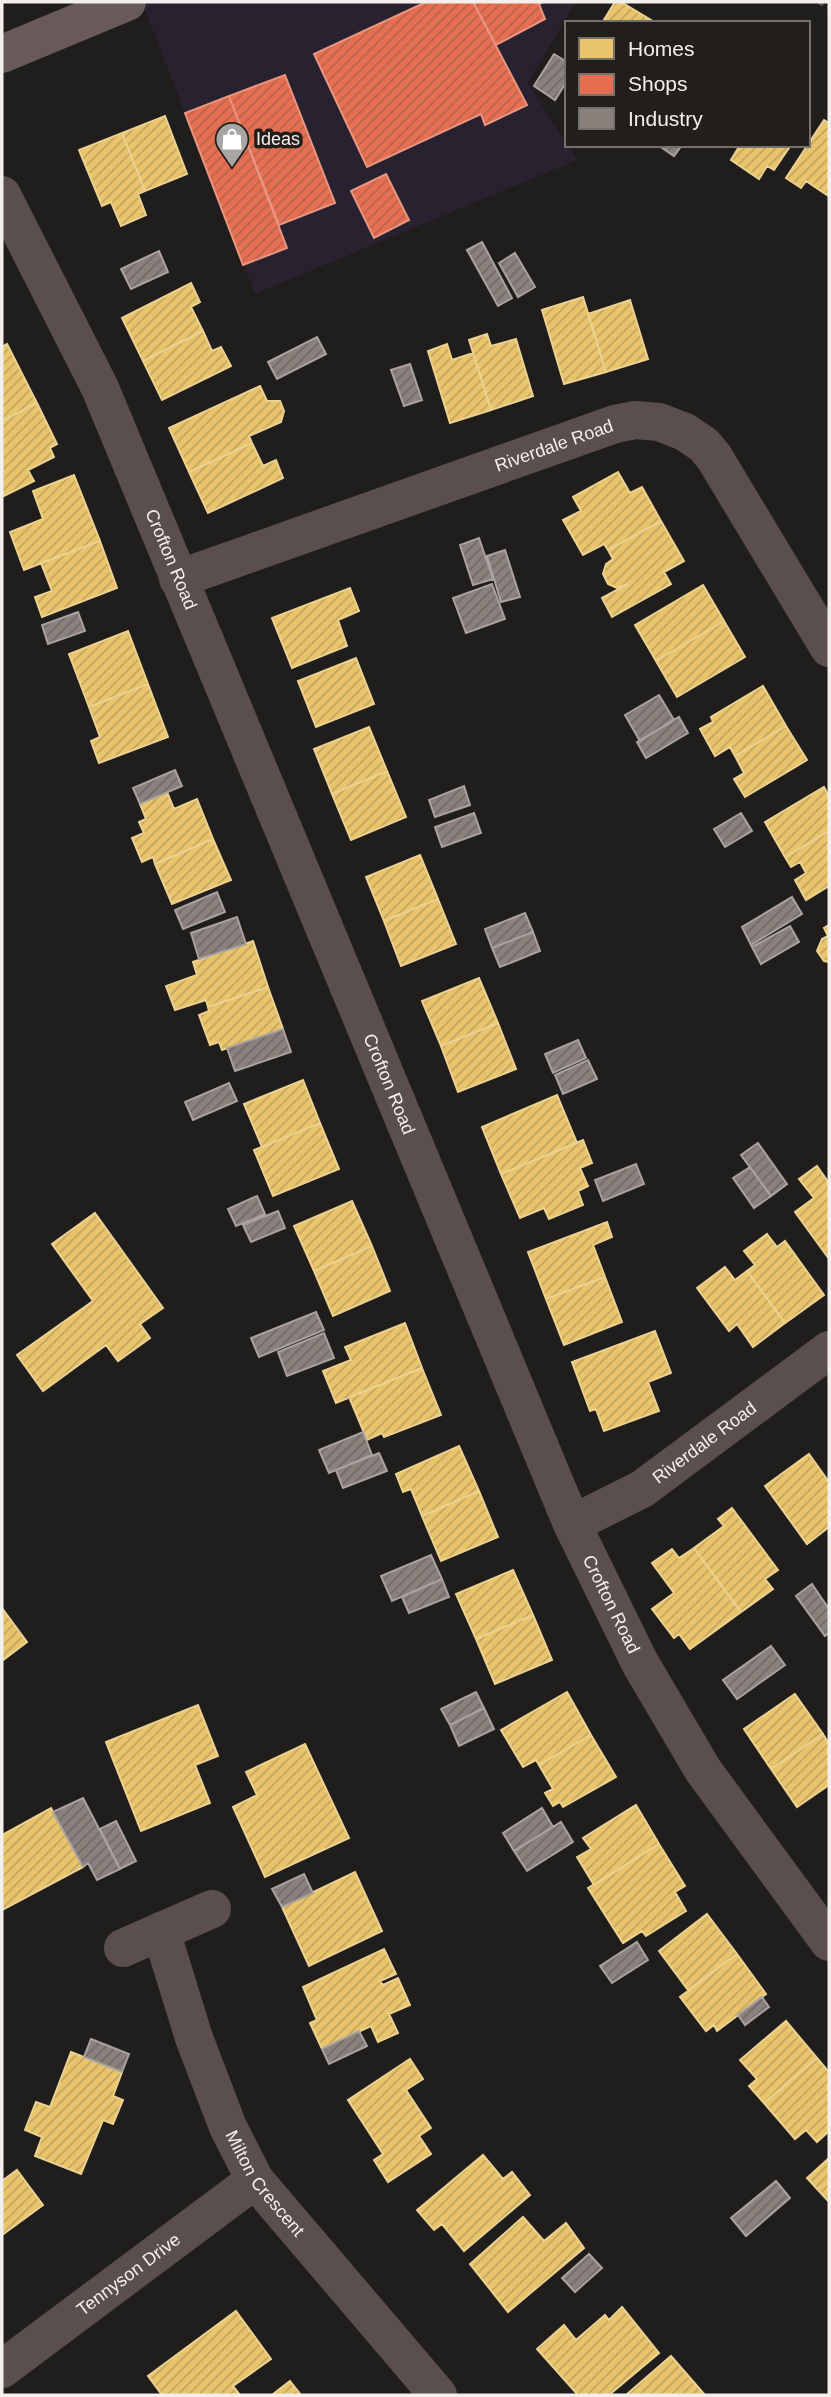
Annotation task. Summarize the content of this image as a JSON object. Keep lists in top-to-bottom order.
{
  "streets": {
    "street": [
      "Riverdale Road",
      "Crofton Road",
      "Milton Crescent",
      "Tennyson Drive"
    ]
  },
  "crossings": [
    ["Riverdale Road", "Crofton Road"],
    ["Milton Crescent", "Tennyson Drive"]
  ],
  "places": {
    "shop": ["Ideas"]
  },
  "legend": ["Homes", "Shops", "Industry"]
}
